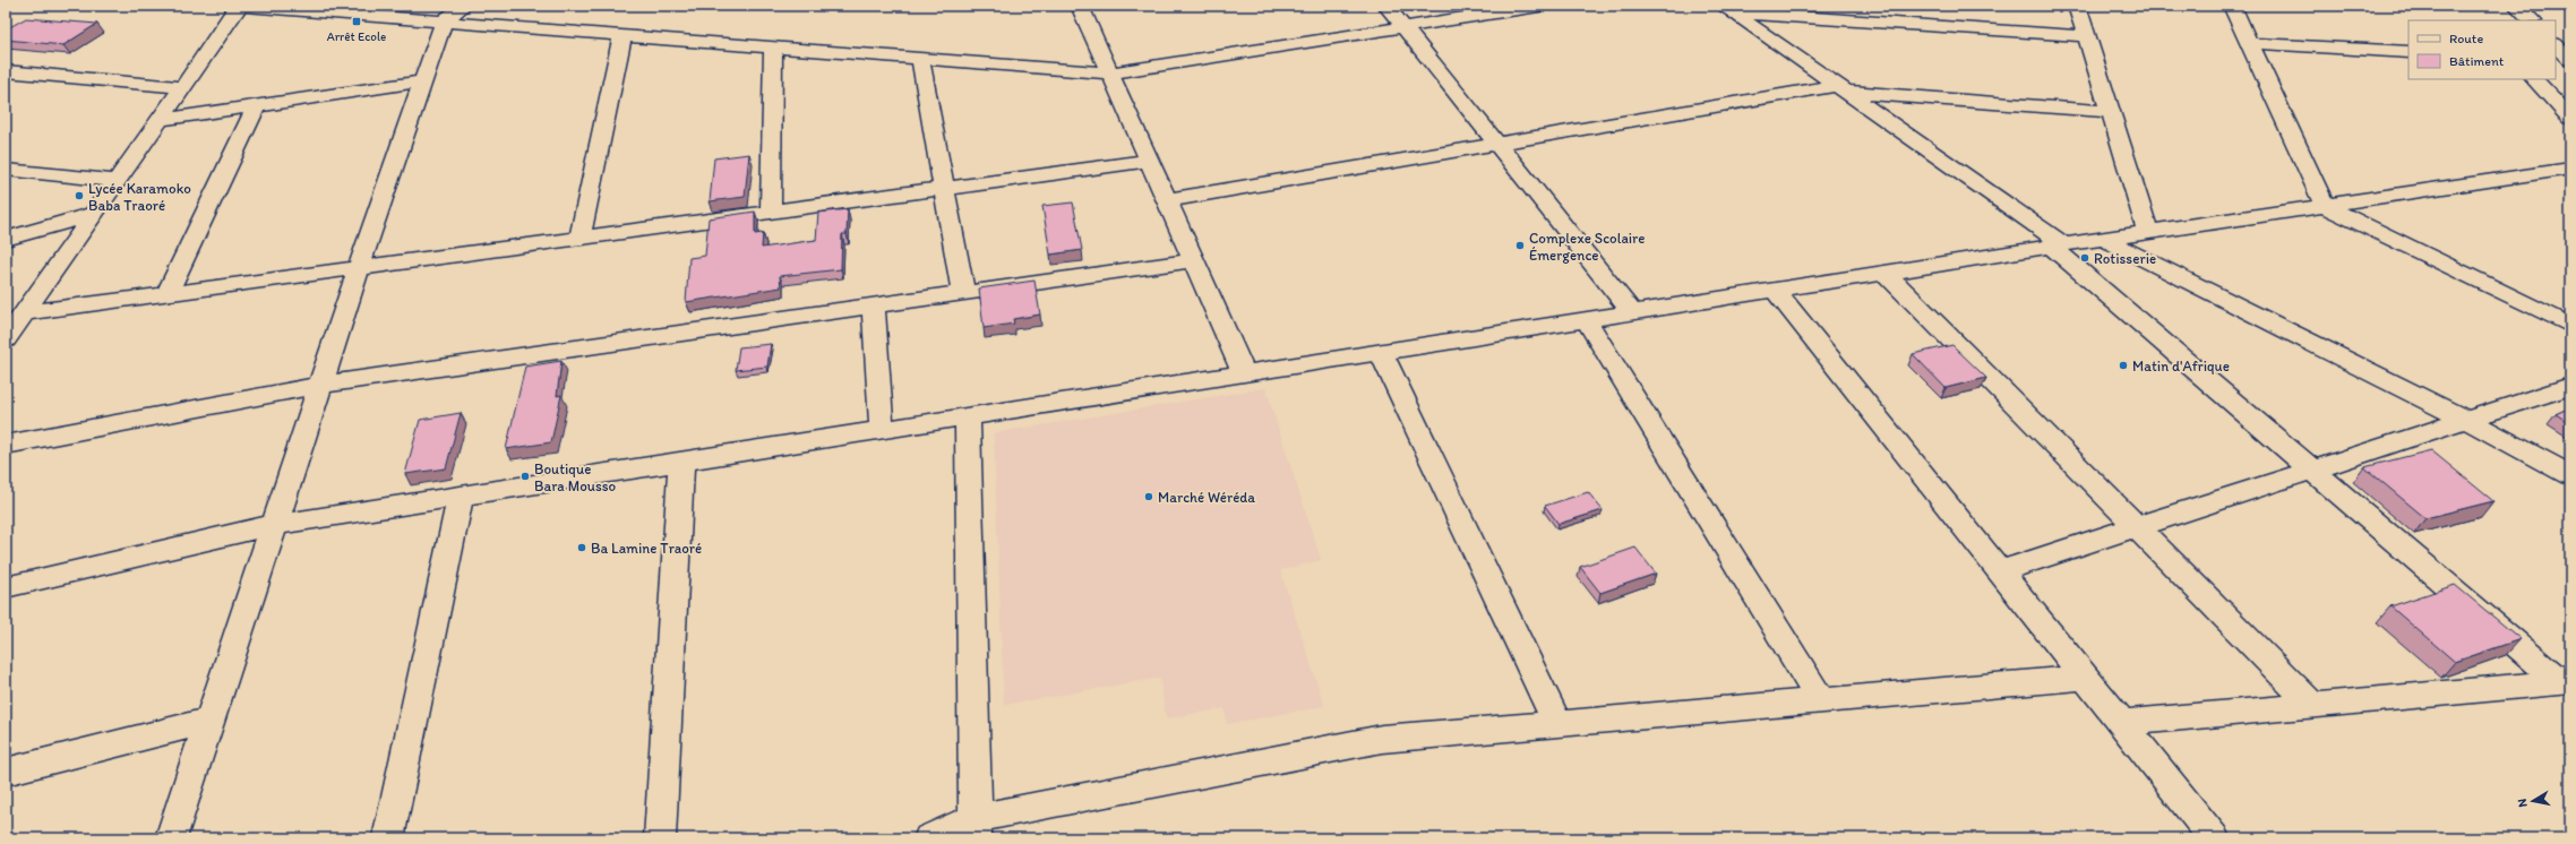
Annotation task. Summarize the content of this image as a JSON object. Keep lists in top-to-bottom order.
{
  "places": {
    "transit": ["Arrêt Ecole"],
    "other": [
      "Lycée Karamoko Baba Traoré",
      "Complexe Scolaire Émergence",
      "Rotisserie",
      "Matin d'Afrique",
      "Boutique Bara Mousso",
      "Marché Wéréda",
      "Ba Lamine Traoré"
    ]
  },
  "legend": ["Route", "Bâtiment"],
  "north": "left"
}
